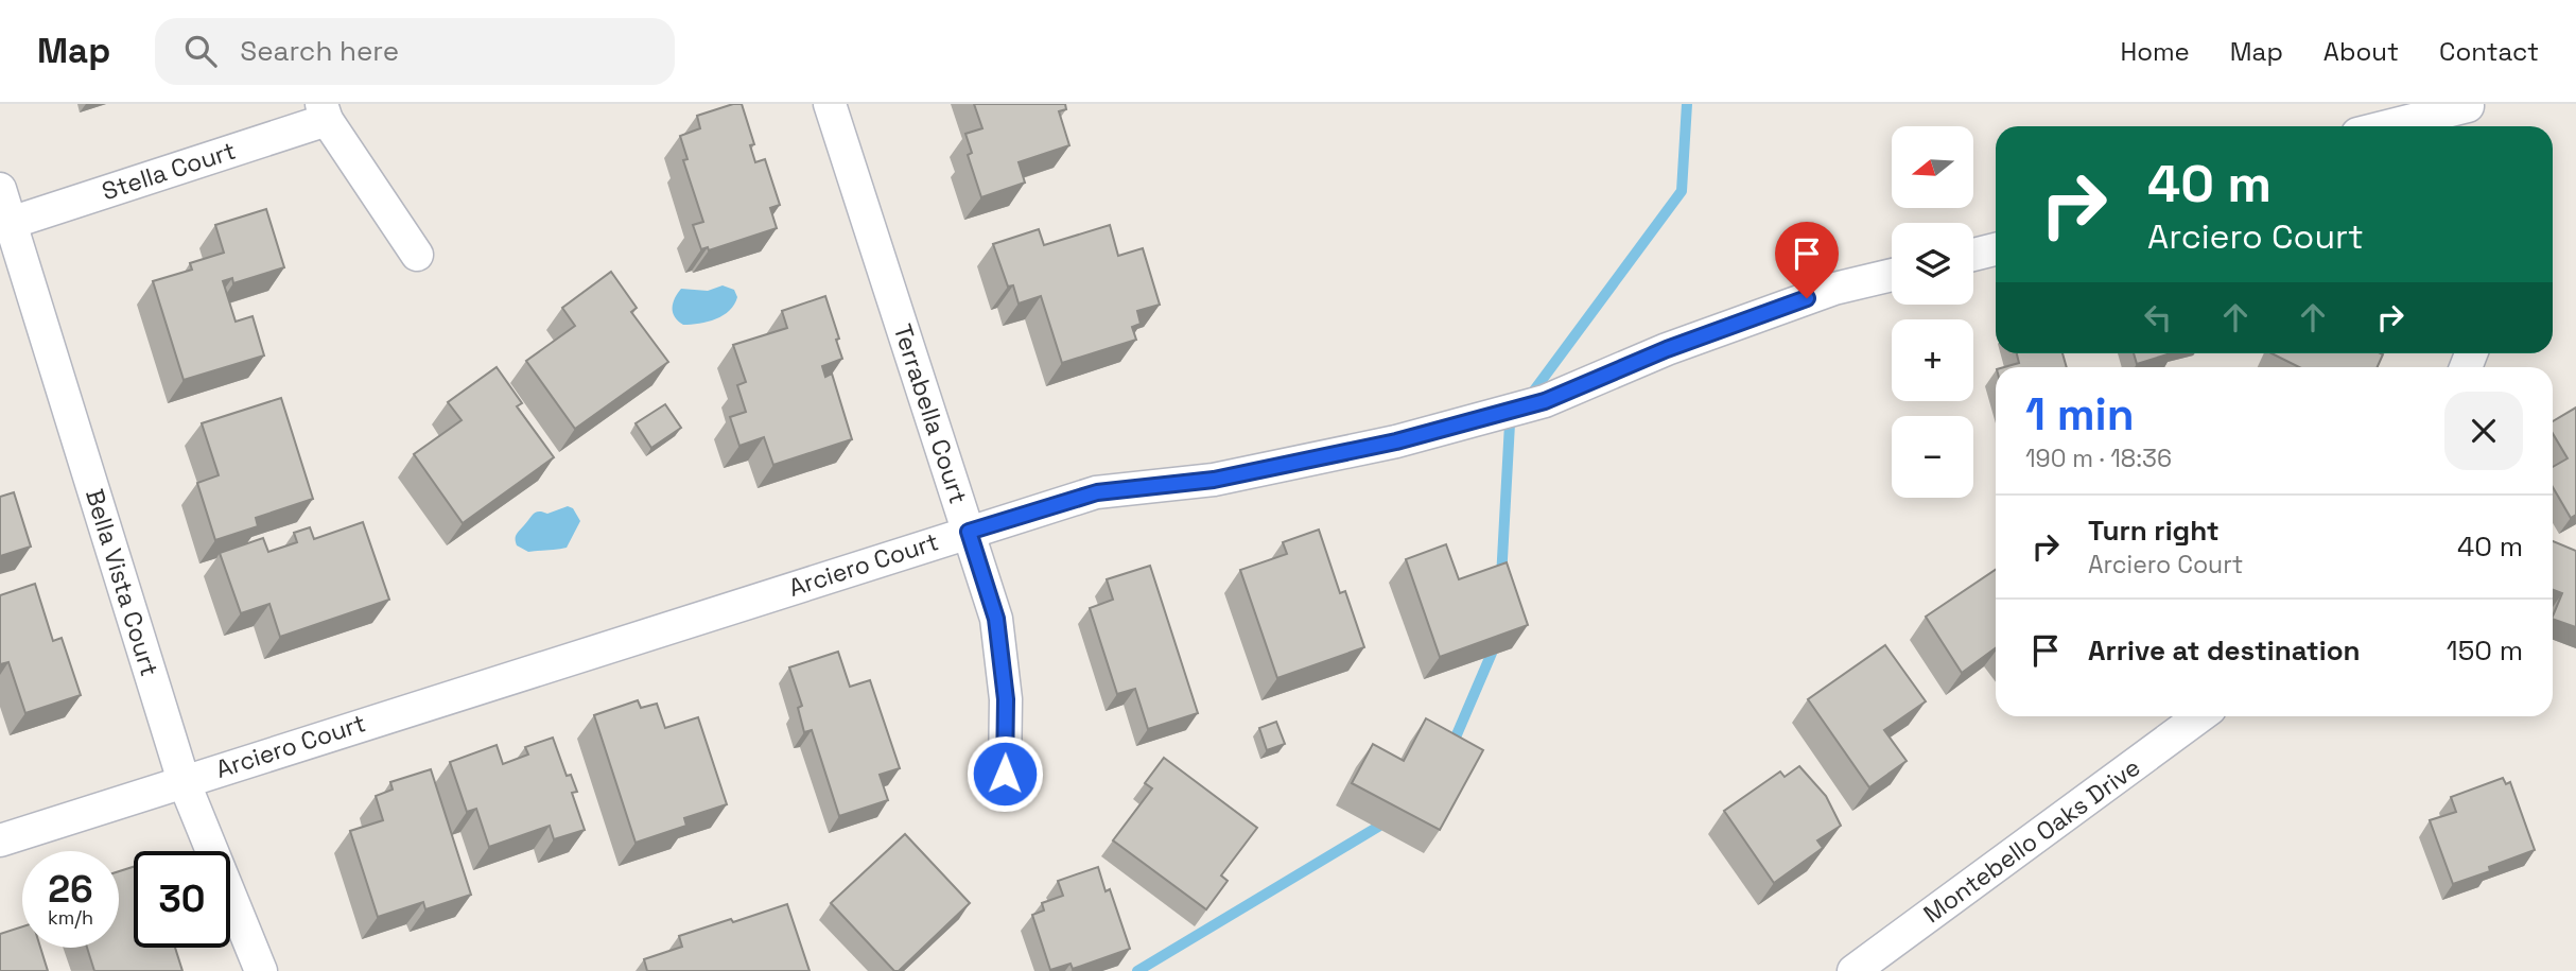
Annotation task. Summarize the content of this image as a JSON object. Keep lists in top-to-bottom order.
{
  "streets": {
    "street": [
      "Stella Court",
      "Terrabella Court",
      "Arciero Court",
      "Bella Vista Court",
      "Montebello Oaks Drive"
    ]
  },
  "crossings": [
    ["Stella Court", "Bella Vista Court"],
    ["Terrabella Court", "Arciero Court"],
    ["Arciero Court", "Bella Vista Court"]
  ],
  "north": "left",
  "page": {
    "header": "Map",
    "search": "Search here",
    "nav": [
      "Home",
      "Map",
      "About",
      "Contact"
    ],
    "map_buttons": ["+", "−"],
    "turn": ["40 m", "Arciero Court"],
    "heading": ["1 min", "190 m · 18:36"],
    "list": [
      {
        "name": "Turn right",
        "note": "Arciero Court",
        "value": "40 m"
      },
      {
        "name": "Arrive at destination",
        "value": "150 m"
      }
    ],
    "speed": "26 km/h",
    "limit": "30"
  }
}
